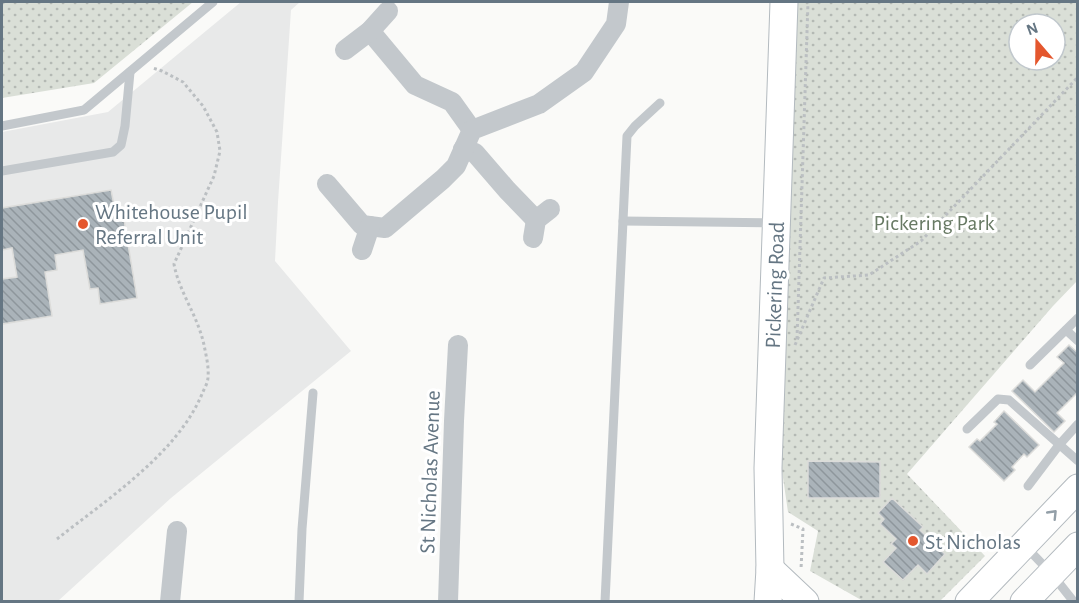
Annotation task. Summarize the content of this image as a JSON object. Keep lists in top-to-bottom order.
{
  "streets": {
    "street": ["Pickering Road", "St Nicholas Avenue"]
  },
  "parks": ["Pickering Park"],
  "places": ["Whitehouse Pupil Referral Unit", "St Nicholas"],
  "north": "top"
}
